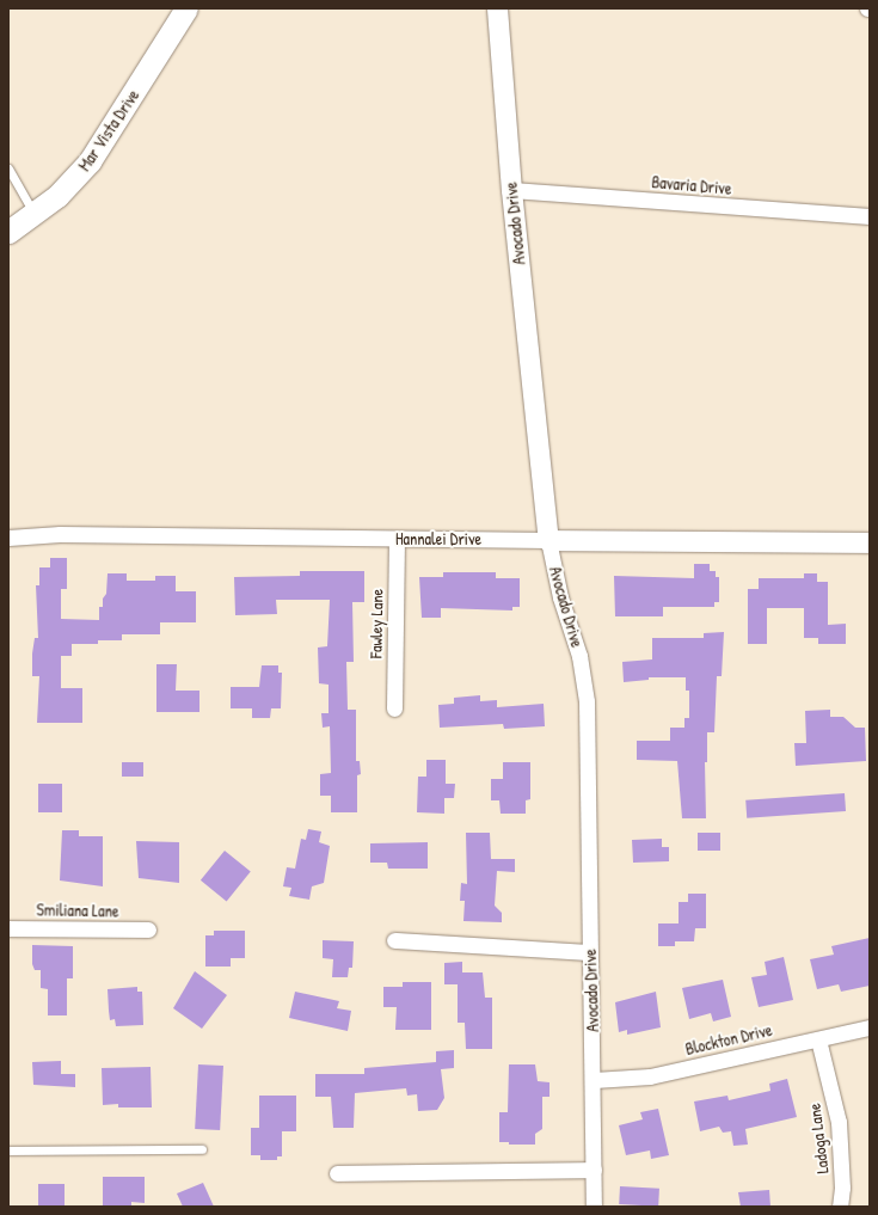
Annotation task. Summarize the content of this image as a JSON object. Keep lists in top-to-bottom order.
{
  "streets": {
    "main road": ["Mar Vista Drive"],
    "street": [
      "Bavaria Drive",
      "Avocado Drive",
      "Hannalei Drive",
      "Fawley Lane",
      "Smiliana Lane",
      "Blockton Drive",
      "Ladoga Lane"
    ]
  },
  "crossings": [
    ["Bavaria Drive", "Avocado Drive"],
    ["Avocado Drive", "Hannalei Drive"],
    ["Avocado Drive", "Blockton Drive"],
    ["Hannalei Drive", "Fawley Lane"],
    ["Blockton Drive", "Ladoga Lane"]
  ]
}
